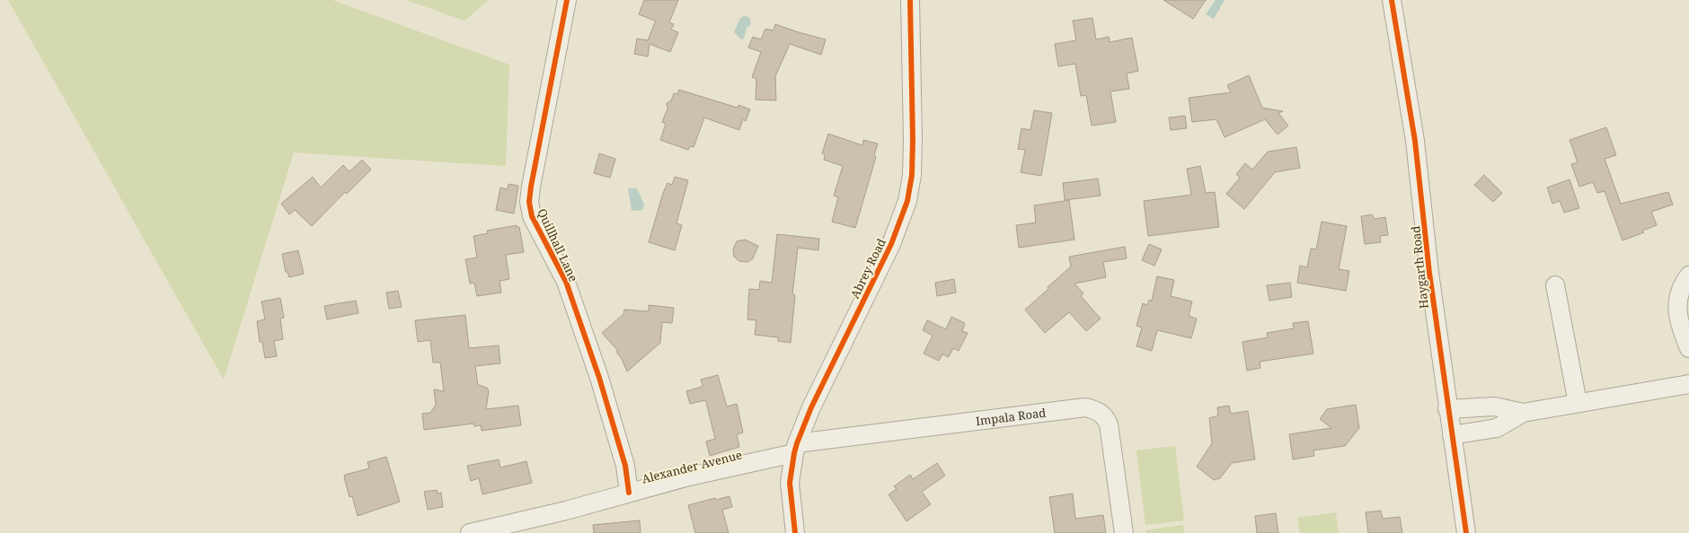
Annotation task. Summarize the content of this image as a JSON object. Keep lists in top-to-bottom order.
{
  "streets": {
    "street": [
      "Quillhall Lane",
      "Haygarth Road",
      "Abrey Road",
      "Impala Road",
      "Alexander Avenue"
    ]
  },
  "crossings": [
    ["Quillhall Lane", "Alexander Avenue"],
    ["Abrey Road", "Impala Road"],
    ["Abrey Road", "Alexander Avenue"],
    ["Impala Road", "Alexander Avenue"]
  ]
}
